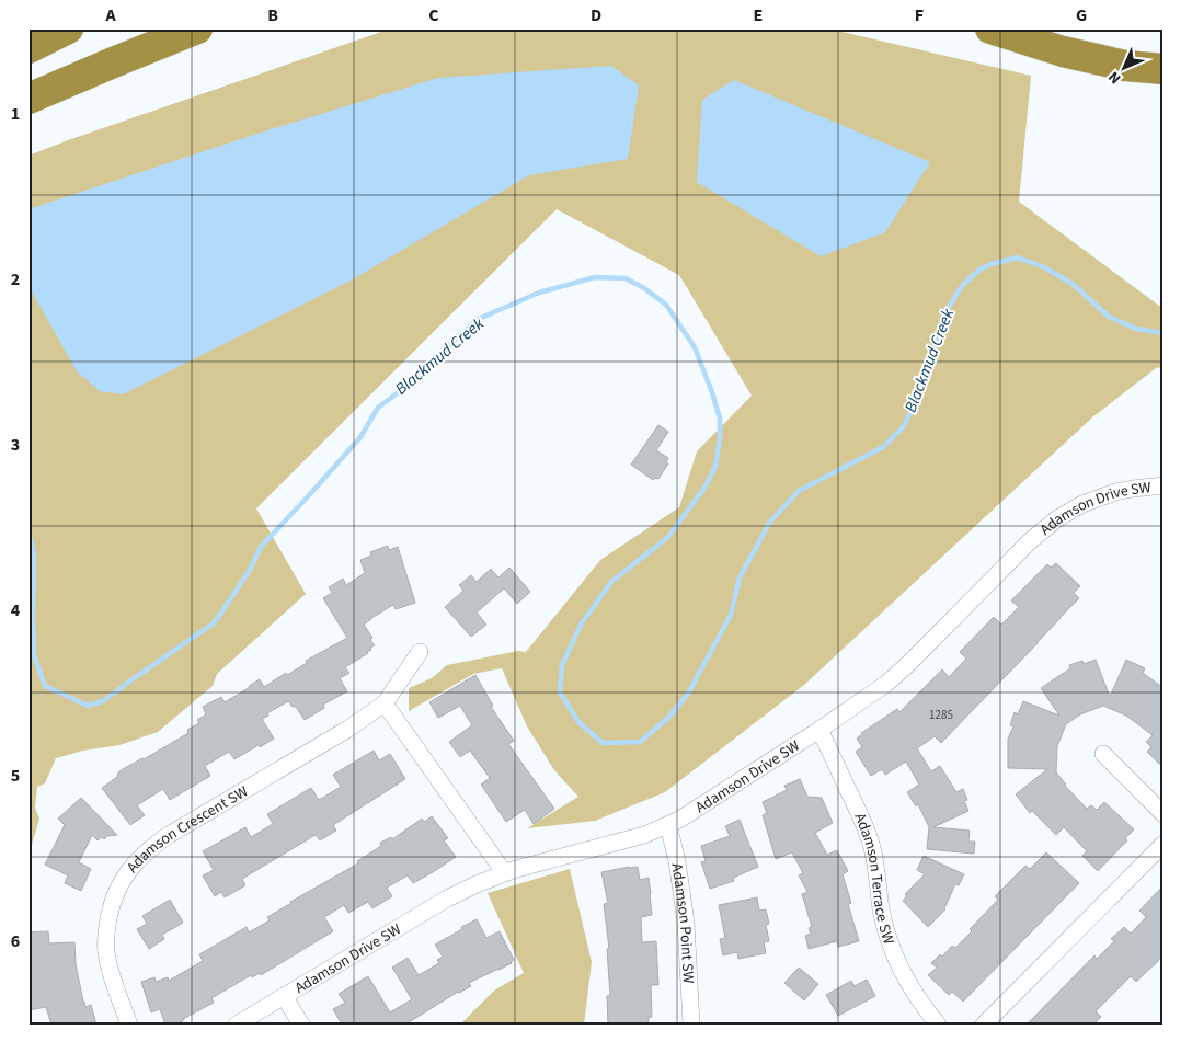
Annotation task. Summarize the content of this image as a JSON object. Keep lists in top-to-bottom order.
{
  "streets": {
    "street": [
      "Adamson Drive SW",
      "Adamson Crescent SW",
      "Adamson Terrace SW",
      "Adamson Point SW"
    ]
  },
  "crossings": [
    ["Adamson Drive SW", "Adamson Terrace SW"],
    ["Adamson Drive SW", "Adamson Point SW"]
  ],
  "water": ["Blackmud Creek"],
  "house_numbers": ["1285"],
  "north": "bottom left",
  "grid": {
    "columns": [
      "A",
      "B",
      "C",
      "D",
      "E",
      "F",
      "G"
    ],
    "rows": [
      "1",
      "2",
      "3",
      "4",
      "5",
      "6"
    ]
  }
}
